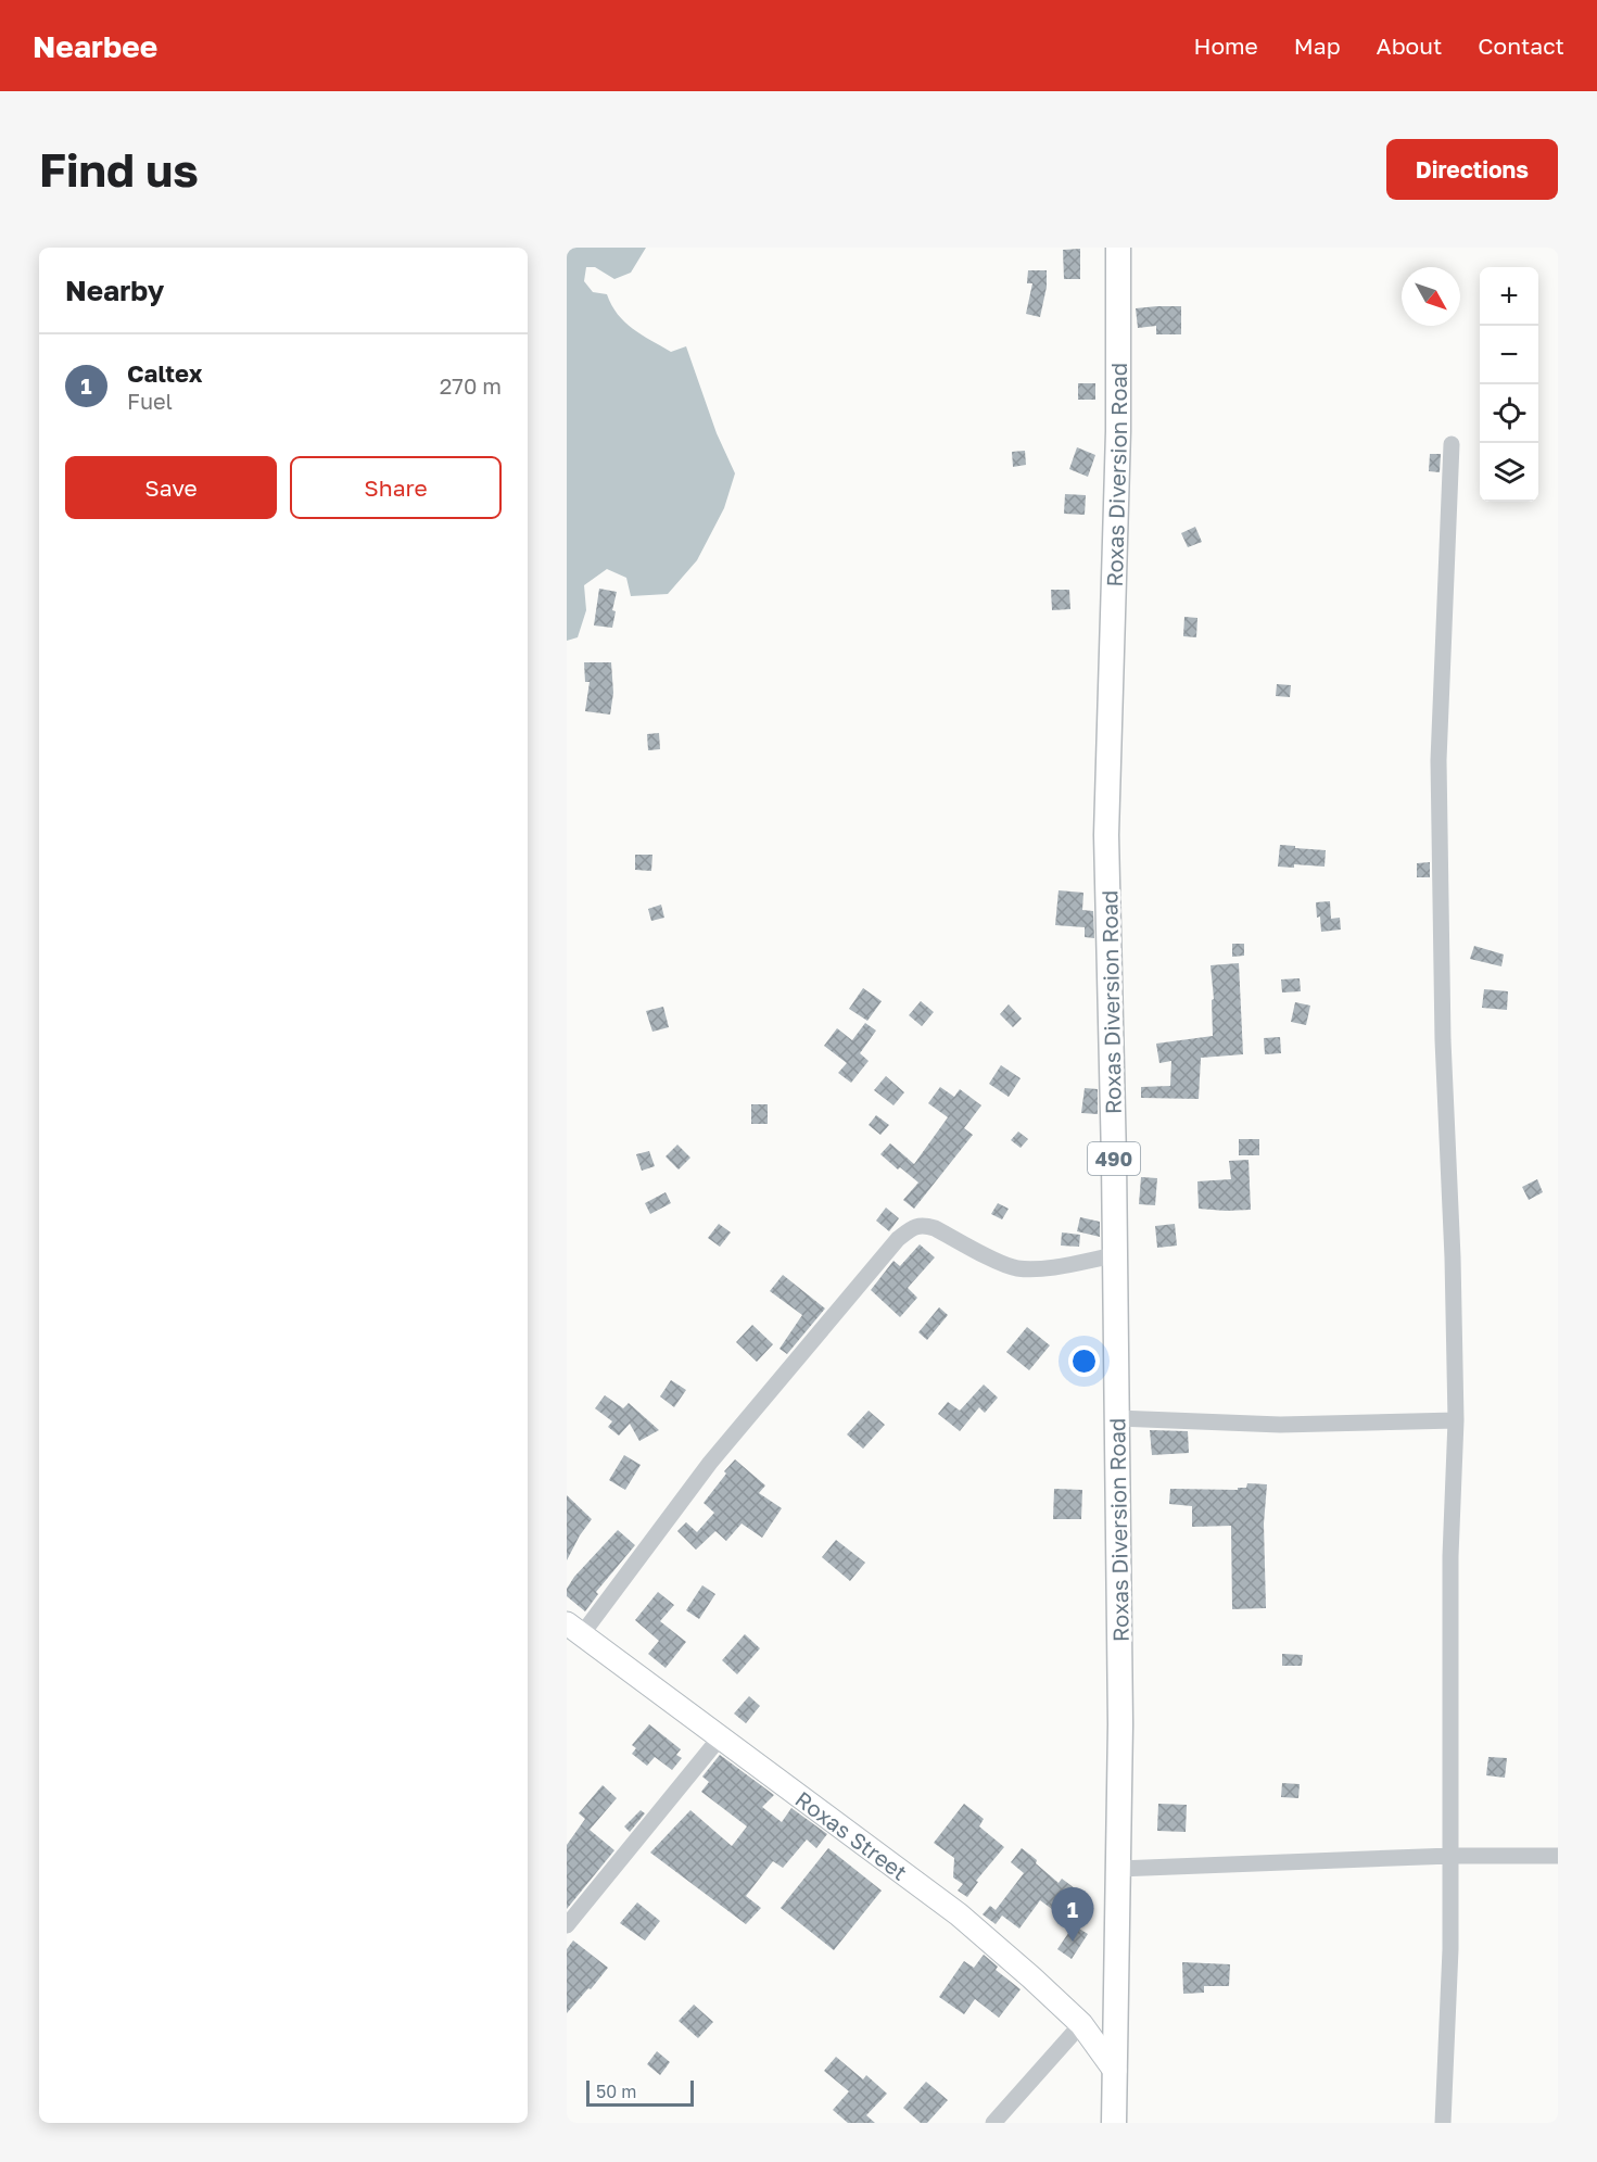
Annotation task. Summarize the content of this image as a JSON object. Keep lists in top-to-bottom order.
{
  "streets": {
    "main road": ["Roxas Diversion Road", "490", "Roxas Street"]
  },
  "crossings": [
    ["Roxas Diversion Road", "490"],
    ["Roxas Diversion Road", "Roxas Street"],
    ["490", "Roxas Street"]
  ],
  "scale_bar": "50 m",
  "north": "bottom right",
  "page": {
    "header": "Nearbee",
    "nav": [
      "Home",
      "Map",
      "About",
      "Contact"
    ],
    "buttons": [
      "Directions",
      ["Save", "Share"]
    ],
    "title": "Find us",
    "heading": "Nearby",
    "map_buttons": ["+", "−"],
    "list": [
      {
        "mark": "1",
        "name": "Caltex",
        "note": "Fuel",
        "value": "270 m"
      }
    ],
    "pins": "1",
    "scale": "50 m"
  }
}
